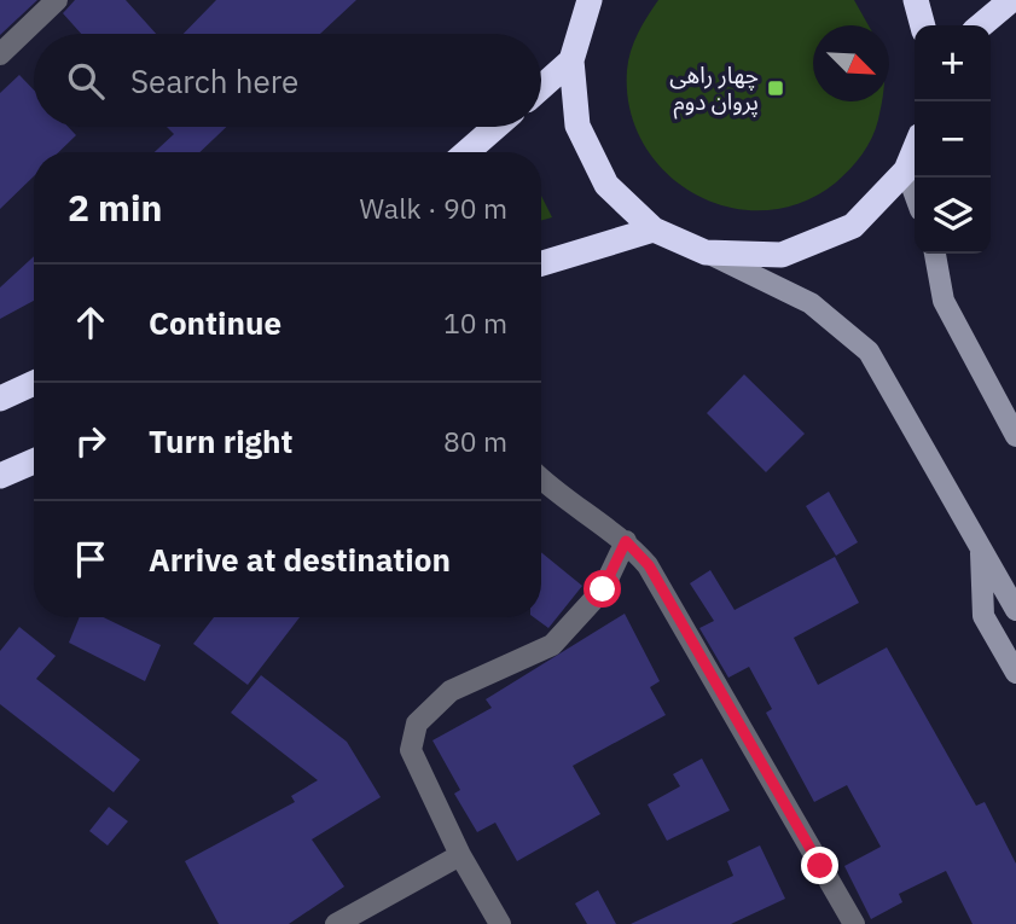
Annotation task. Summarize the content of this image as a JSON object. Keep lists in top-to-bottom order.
{
  "places": {
    "transit": ["چهار راهی پروان دوم"]
  },
  "north": "bottom right",
  "page": {
    "map_buttons": ["+", "−"],
    "search": "Search here",
    "heading": ["2 min", "Walk · 90 m"],
    "list": [
      ["Continue", "10 m"],
      ["Turn right", "80 m"],
      "Arrive at destination"
    ]
  }
}
